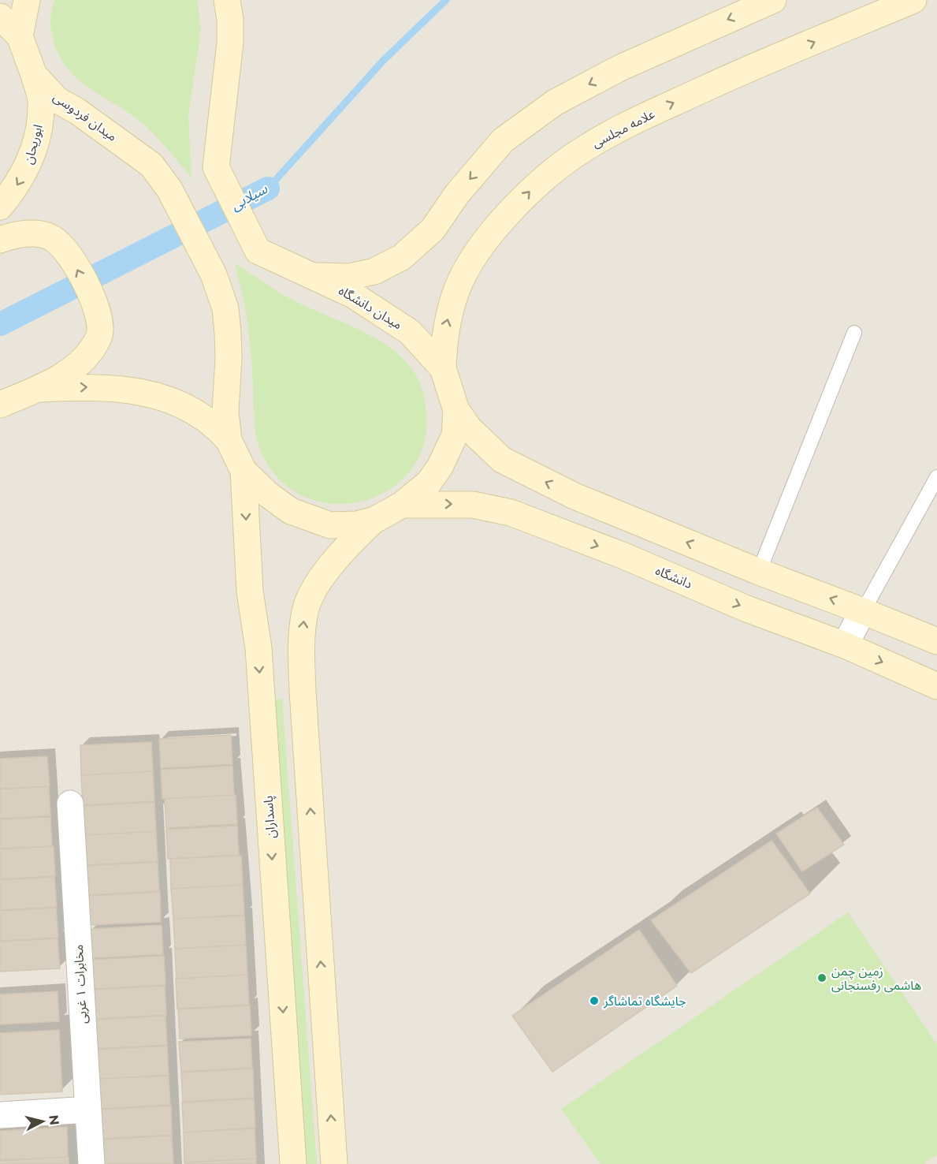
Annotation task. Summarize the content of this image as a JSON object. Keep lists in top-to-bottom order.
{
  "streets": {
    "main road": [
      "میدان فردوسی",
      "علامه مجلسی",
      "ابوریحان",
      "میدان دانشگاه",
      "دانشگاه",
      "پاسداران"
    ],
    "street": ["مخابرات ۱ غربی"]
  },
  "crossings": [
    ["میدان فردوسی", "ابوریحان"],
    ["میدان فردوسی", "میدان دانشگاه"],
    ["علامه مجلسی", "میدان دانشگاه"],
    ["میدان دانشگاه", "دانشگاه"],
    ["میدان دانشگاه", "پاسداران"]
  ],
  "one_way": ["ابوریحان"],
  "water": ["سیلابی"],
  "places": ["زمین چمن هاشمی رفسنجانی", "جایشگاه تماشاگر"],
  "north": "right"
}
